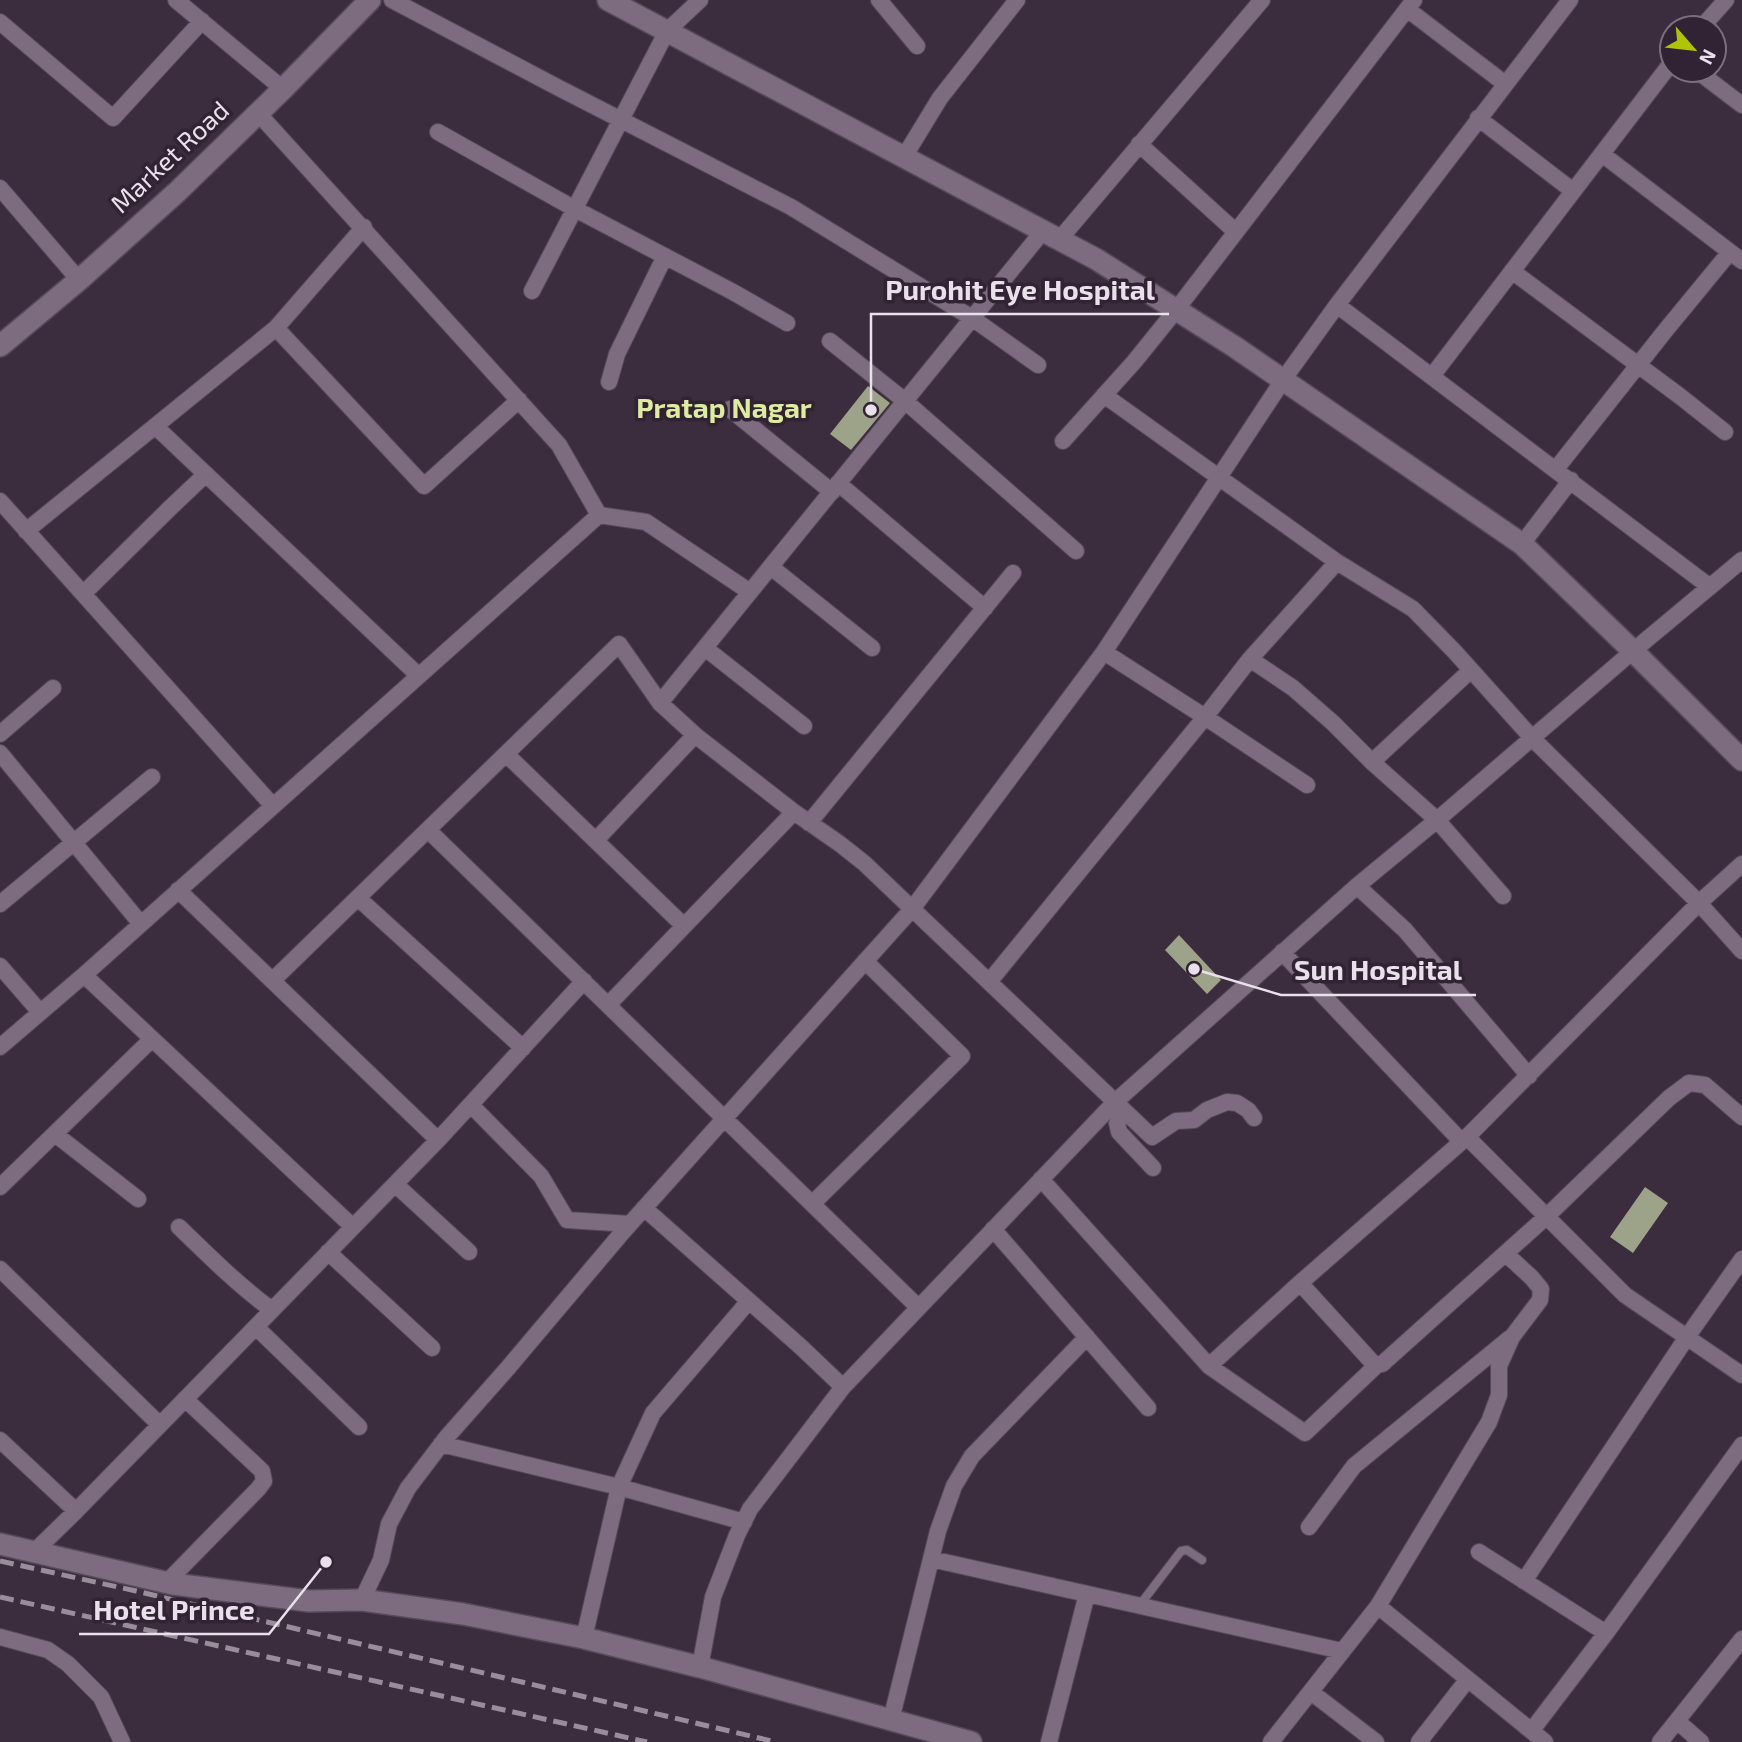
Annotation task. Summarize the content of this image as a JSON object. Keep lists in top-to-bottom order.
{
  "streets": {
    "street": ["Market Road"]
  },
  "districts": ["Pratap Nagar"],
  "places": ["Purohit Eye Hospital", "Sun Hospital", "Hotel Prince"],
  "north": "bottom right"
}
